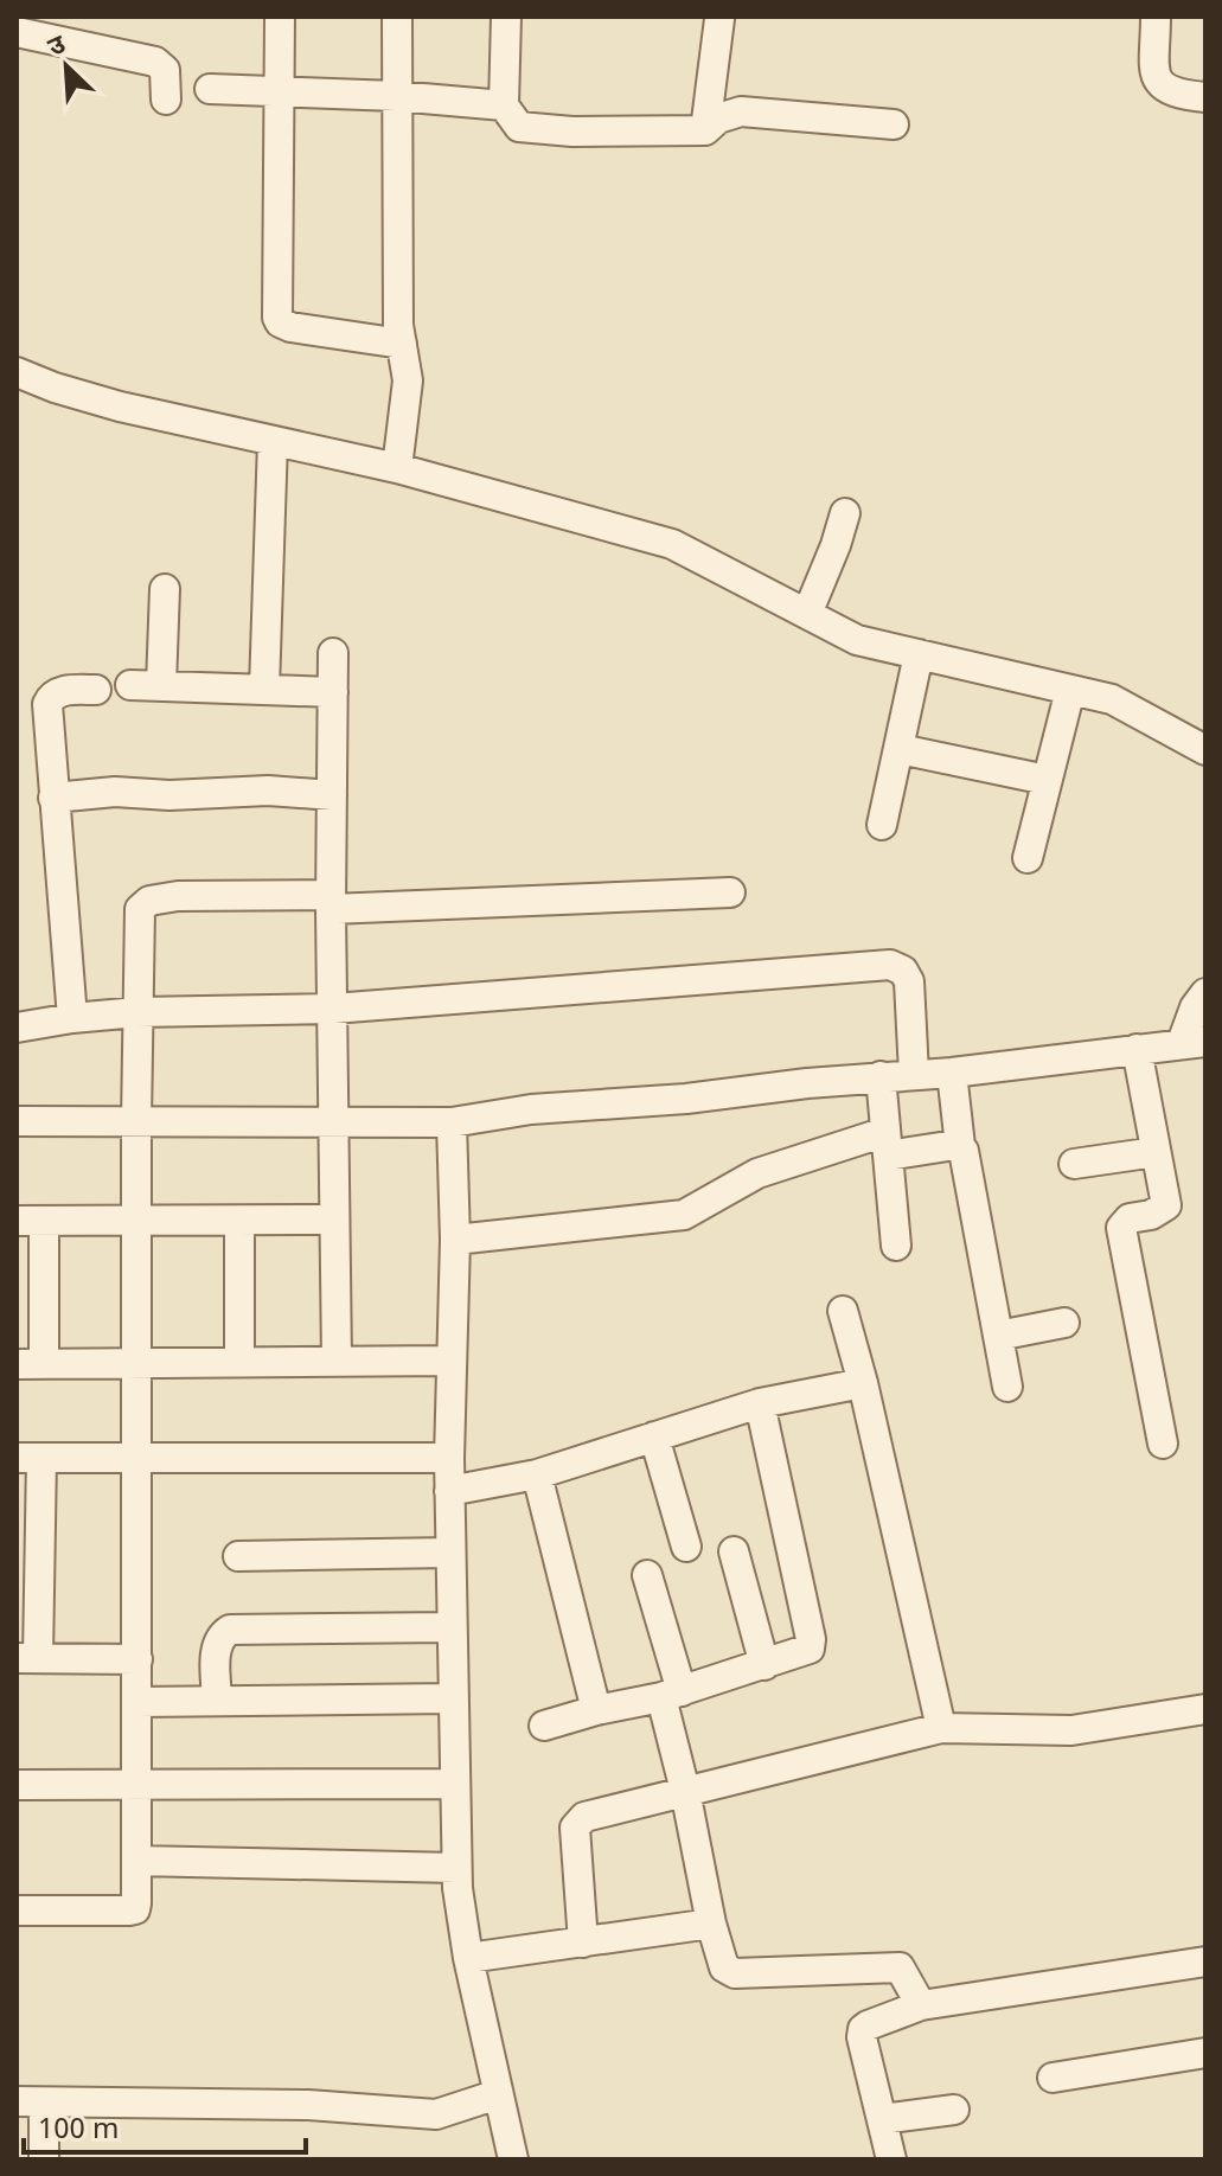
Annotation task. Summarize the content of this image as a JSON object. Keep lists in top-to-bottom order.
{
  "scale_bar": "100 m",
  "north": "top left"
}
